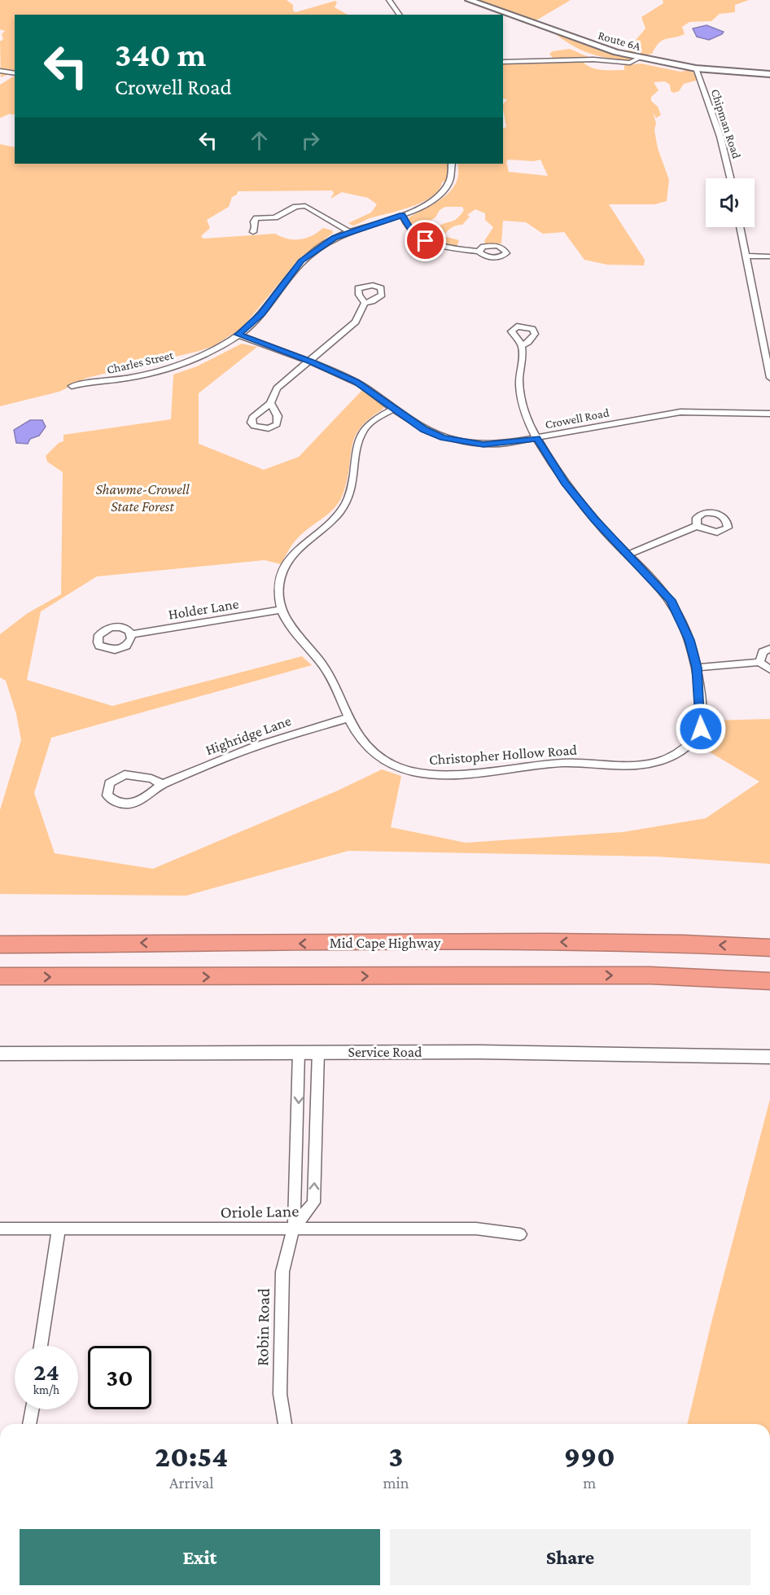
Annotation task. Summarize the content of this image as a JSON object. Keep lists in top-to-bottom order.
{
  "streets": {
    "highway": ["Mid Cape Highway"],
    "main road": ["Route 6A"],
    "street": [
      "Chipman Road",
      "Charles Street",
      "Crowell Road",
      "Holder Lane",
      "Highridge Lane",
      "Christopher Hollow Road",
      "Service Road",
      "Oriole Lane",
      "Robin Road"
    ]
  },
  "crossings": [
    ["Route 6A", "Chipman Road"],
    ["Charles Street", "Crowell Road"],
    ["Crowell Road", "Christopher Hollow Road"],
    ["Holder Lane", "Christopher Hollow Road"],
    ["Highridge Lane", "Christopher Hollow Road"],
    ["Service Road", "Robin Road"],
    ["Oriole Lane", "Robin Road"]
  ],
  "parks": ["Shawme-Crowell State Forest"],
  "page": {
    "turn": ["340 m", "Crowell Road"],
    "speed": "24 km/h",
    "limit": "30",
    "eta": [
      "20:54",
      "Arrival",
      "3",
      "min",
      "990",
      "m"
    ],
    "buttons": ["Exit", "Share"]
  }
}
